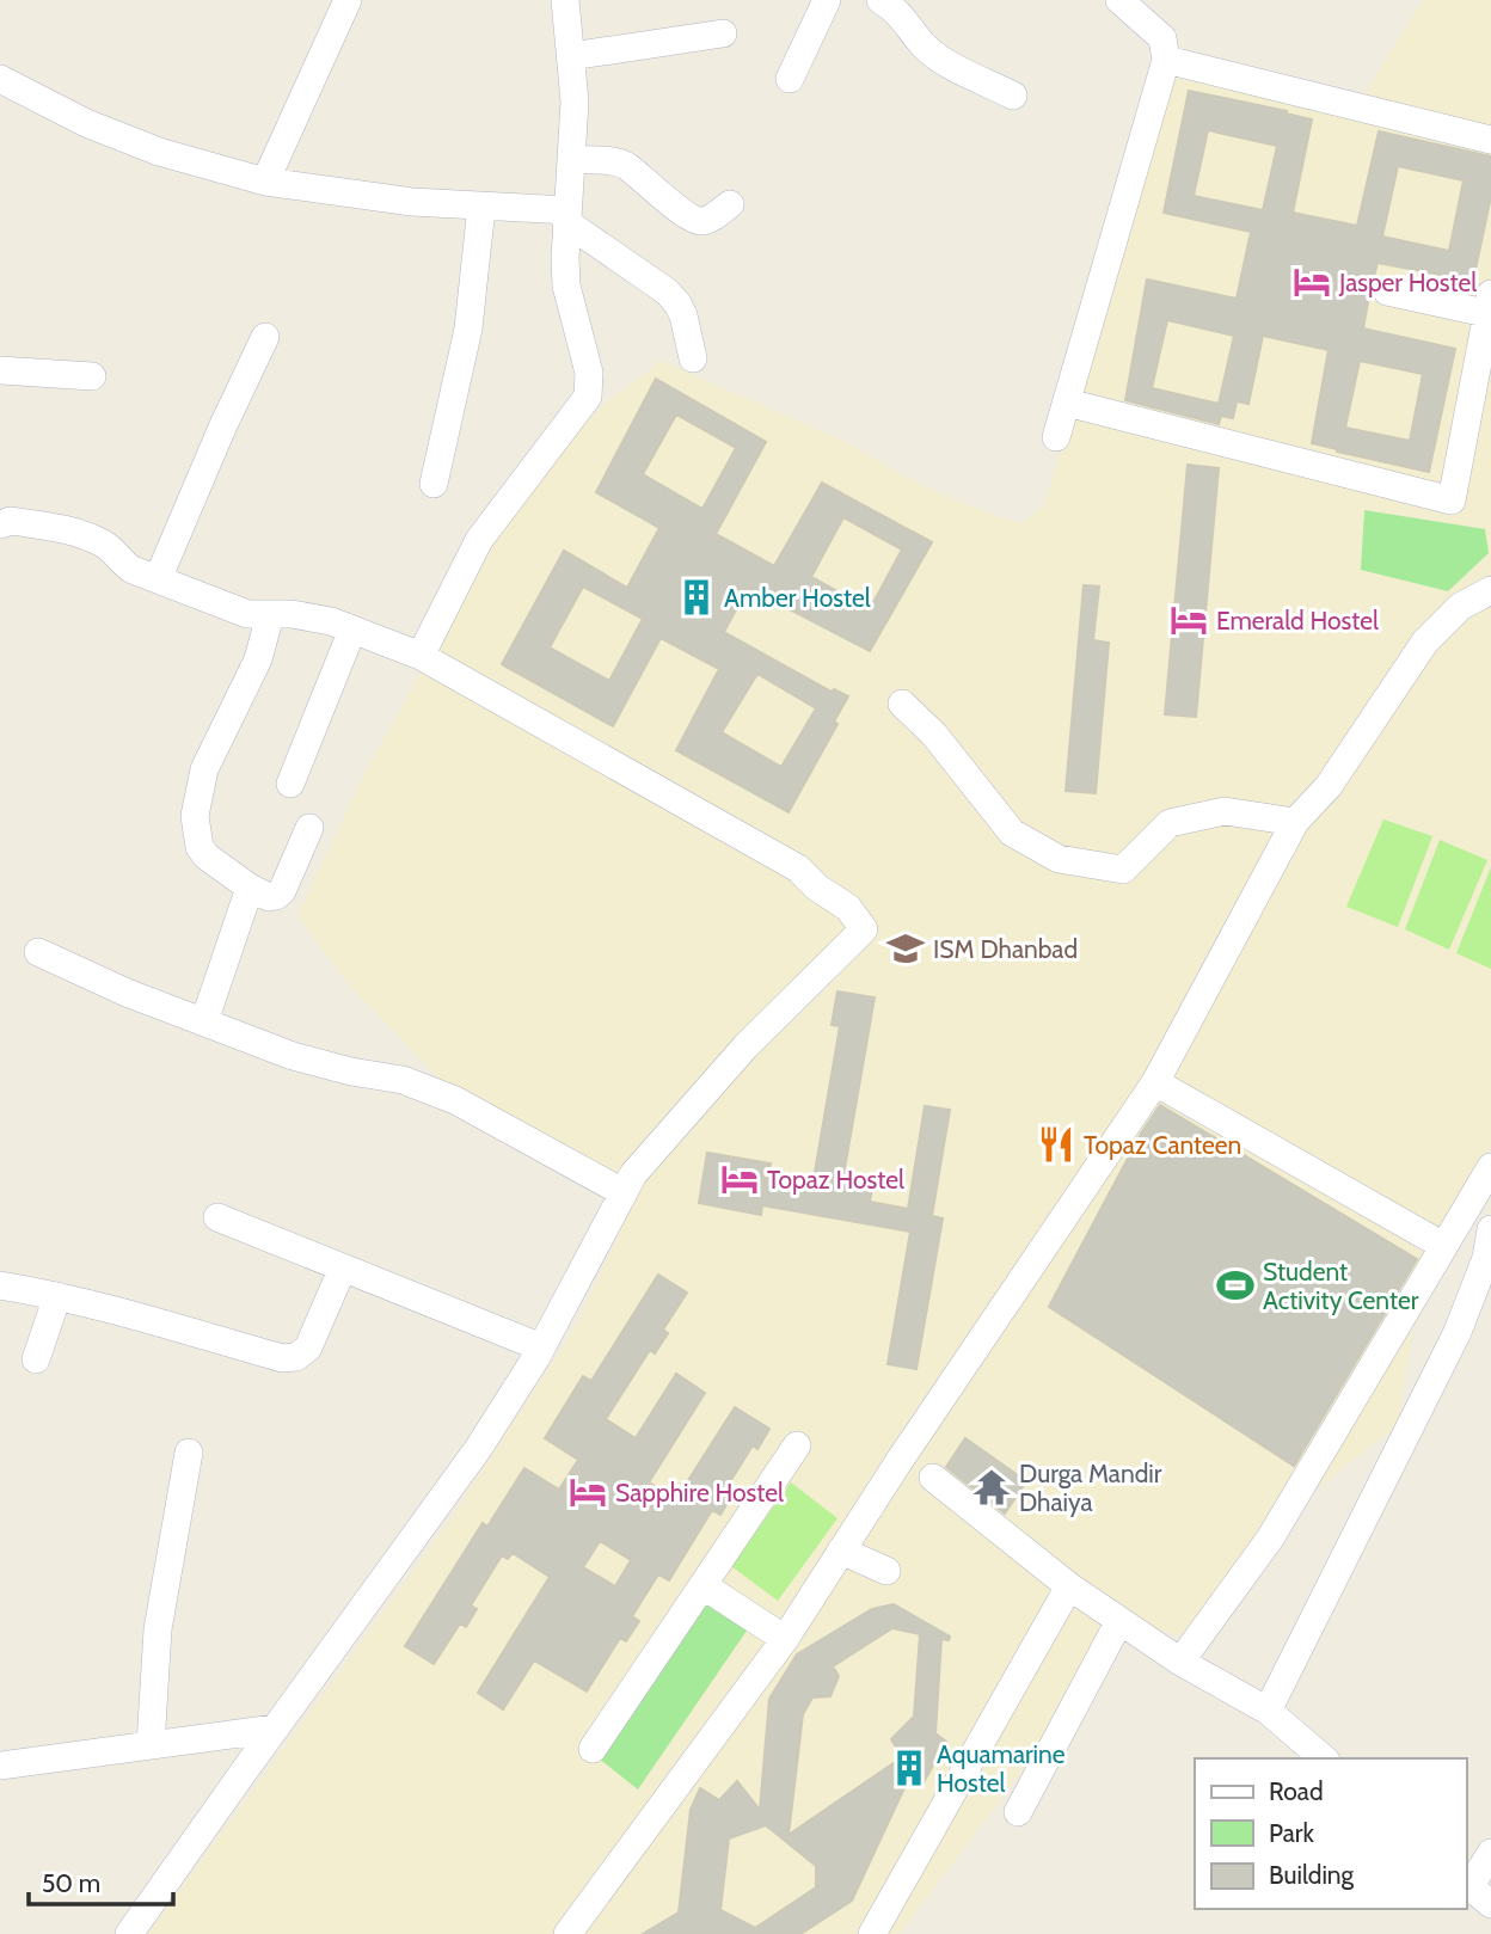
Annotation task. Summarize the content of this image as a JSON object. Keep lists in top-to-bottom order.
{
  "places": {
    "hotel": [
      "Jasper Hostel",
      "Emerald Hostel",
      "Topaz Hostel",
      "Sapphire Hostel"
    ],
    "building": ["Amber Hostel", "Aquamarine Hostel"],
    "school or university": ["ISM Dhanbad"],
    "restaurant": ["Topaz Canteen"],
    "sports": ["Student Activity Center"],
    "temple": ["Durga Mandir Dhaiya"]
  },
  "legend": ["Road", "Park", "Building"],
  "scale_bar": "50 m"
}
